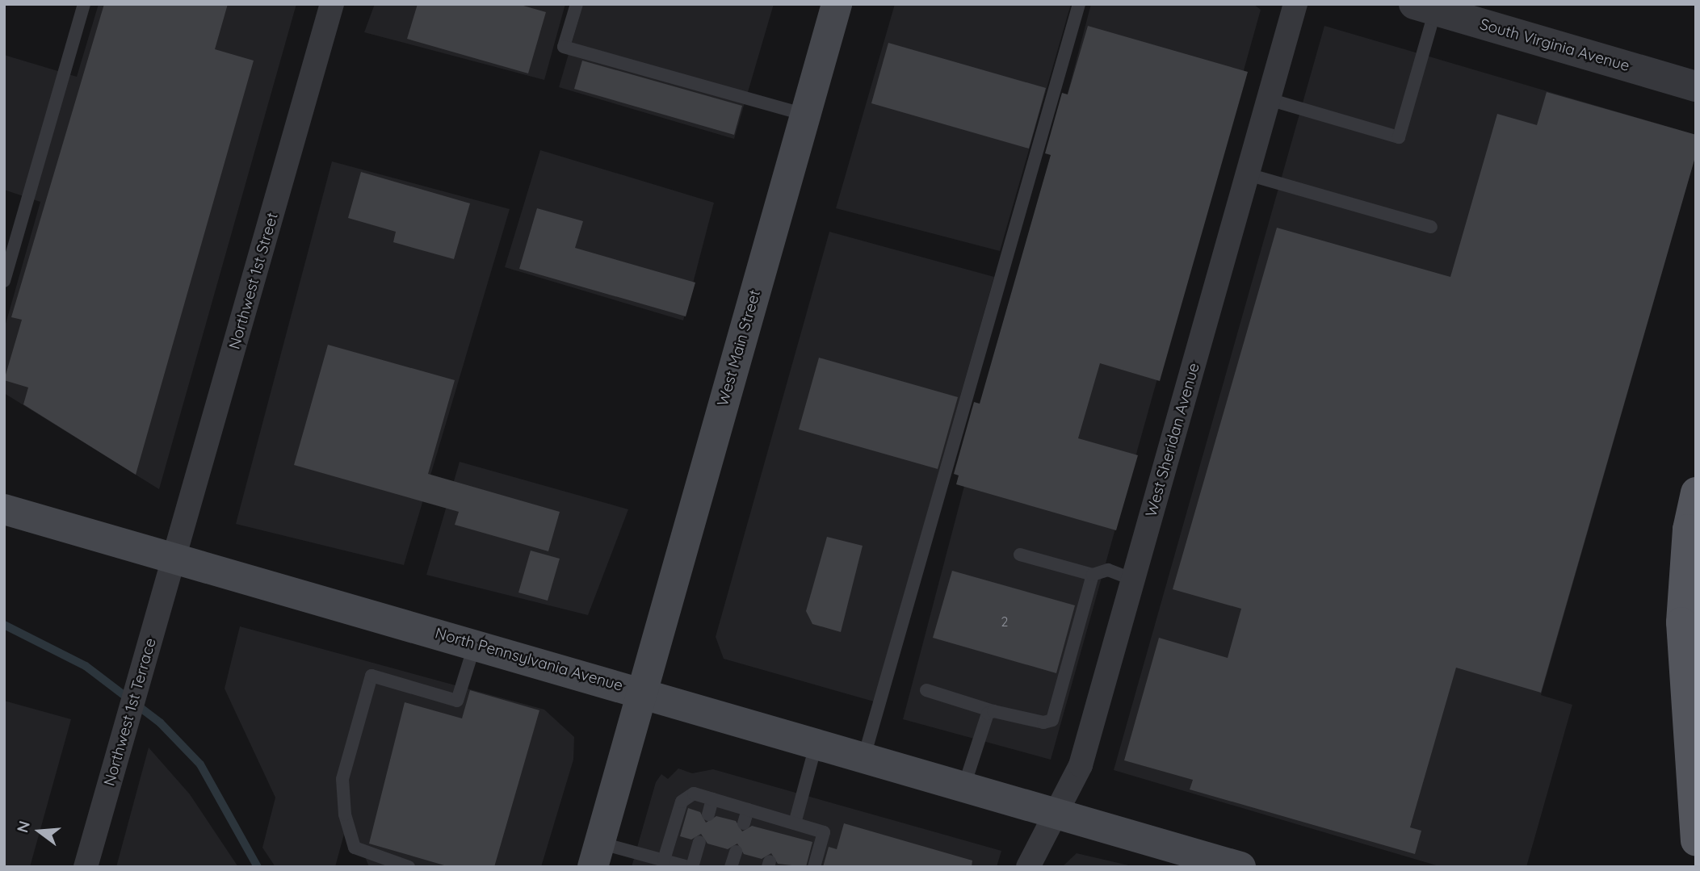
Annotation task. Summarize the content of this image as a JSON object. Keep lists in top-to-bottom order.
{
  "streets": {
    "main road": ["West Main Street", "North Pennsylvania Avenue"],
    "street": [
      "South Virginia Avenue",
      "Northwest 1st Street",
      "West Sheridan Avenue",
      "Northwest 1st Terrace"
    ]
  },
  "crossings": [
    ["Northwest 1st Street", "North Pennsylvania Avenue"],
    ["Northwest 1st Street", "Northwest 1st Terrace"],
    ["West Main Street", "North Pennsylvania Avenue"],
    ["West Sheridan Avenue", "North Pennsylvania Avenue"],
    ["North Pennsylvania Avenue", "Northwest 1st Terrace"]
  ],
  "house_numbers": ["2"],
  "north": "left"
}
